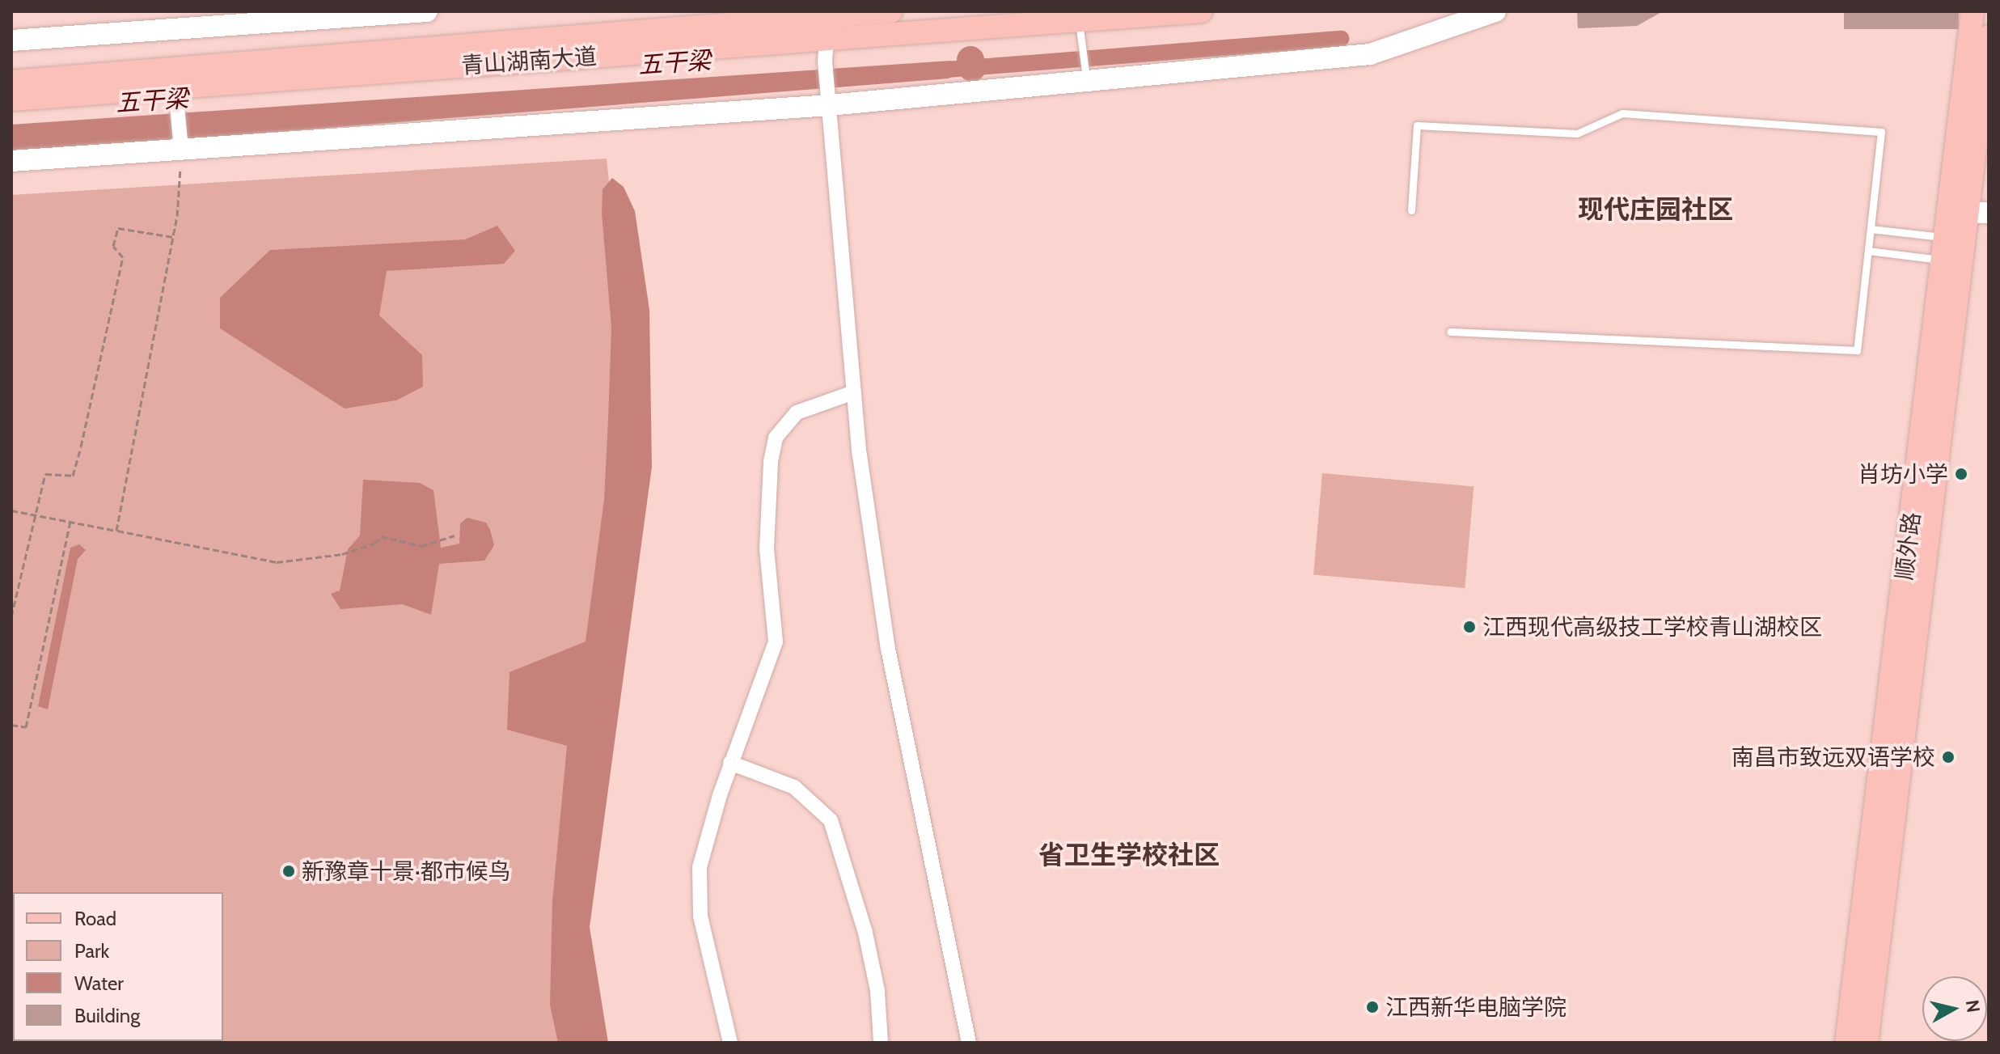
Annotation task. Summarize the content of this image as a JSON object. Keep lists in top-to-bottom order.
{
  "streets": {
    "main road": ["青山湖南大道", "顺外路"]
  },
  "districts": ["现代庄园社区", "省卫生学校社区"],
  "water": ["五干梁"],
  "places": [
    "肖坊小学",
    "江西现代高级技工学校青山湖校区",
    "南昌市致远双语学校",
    "新豫章十景·都市候鸟",
    "江西新华电脑学院"
  ],
  "legend": [
    "Road",
    "Park",
    "Water",
    "Building"
  ],
  "north": "right"
}
